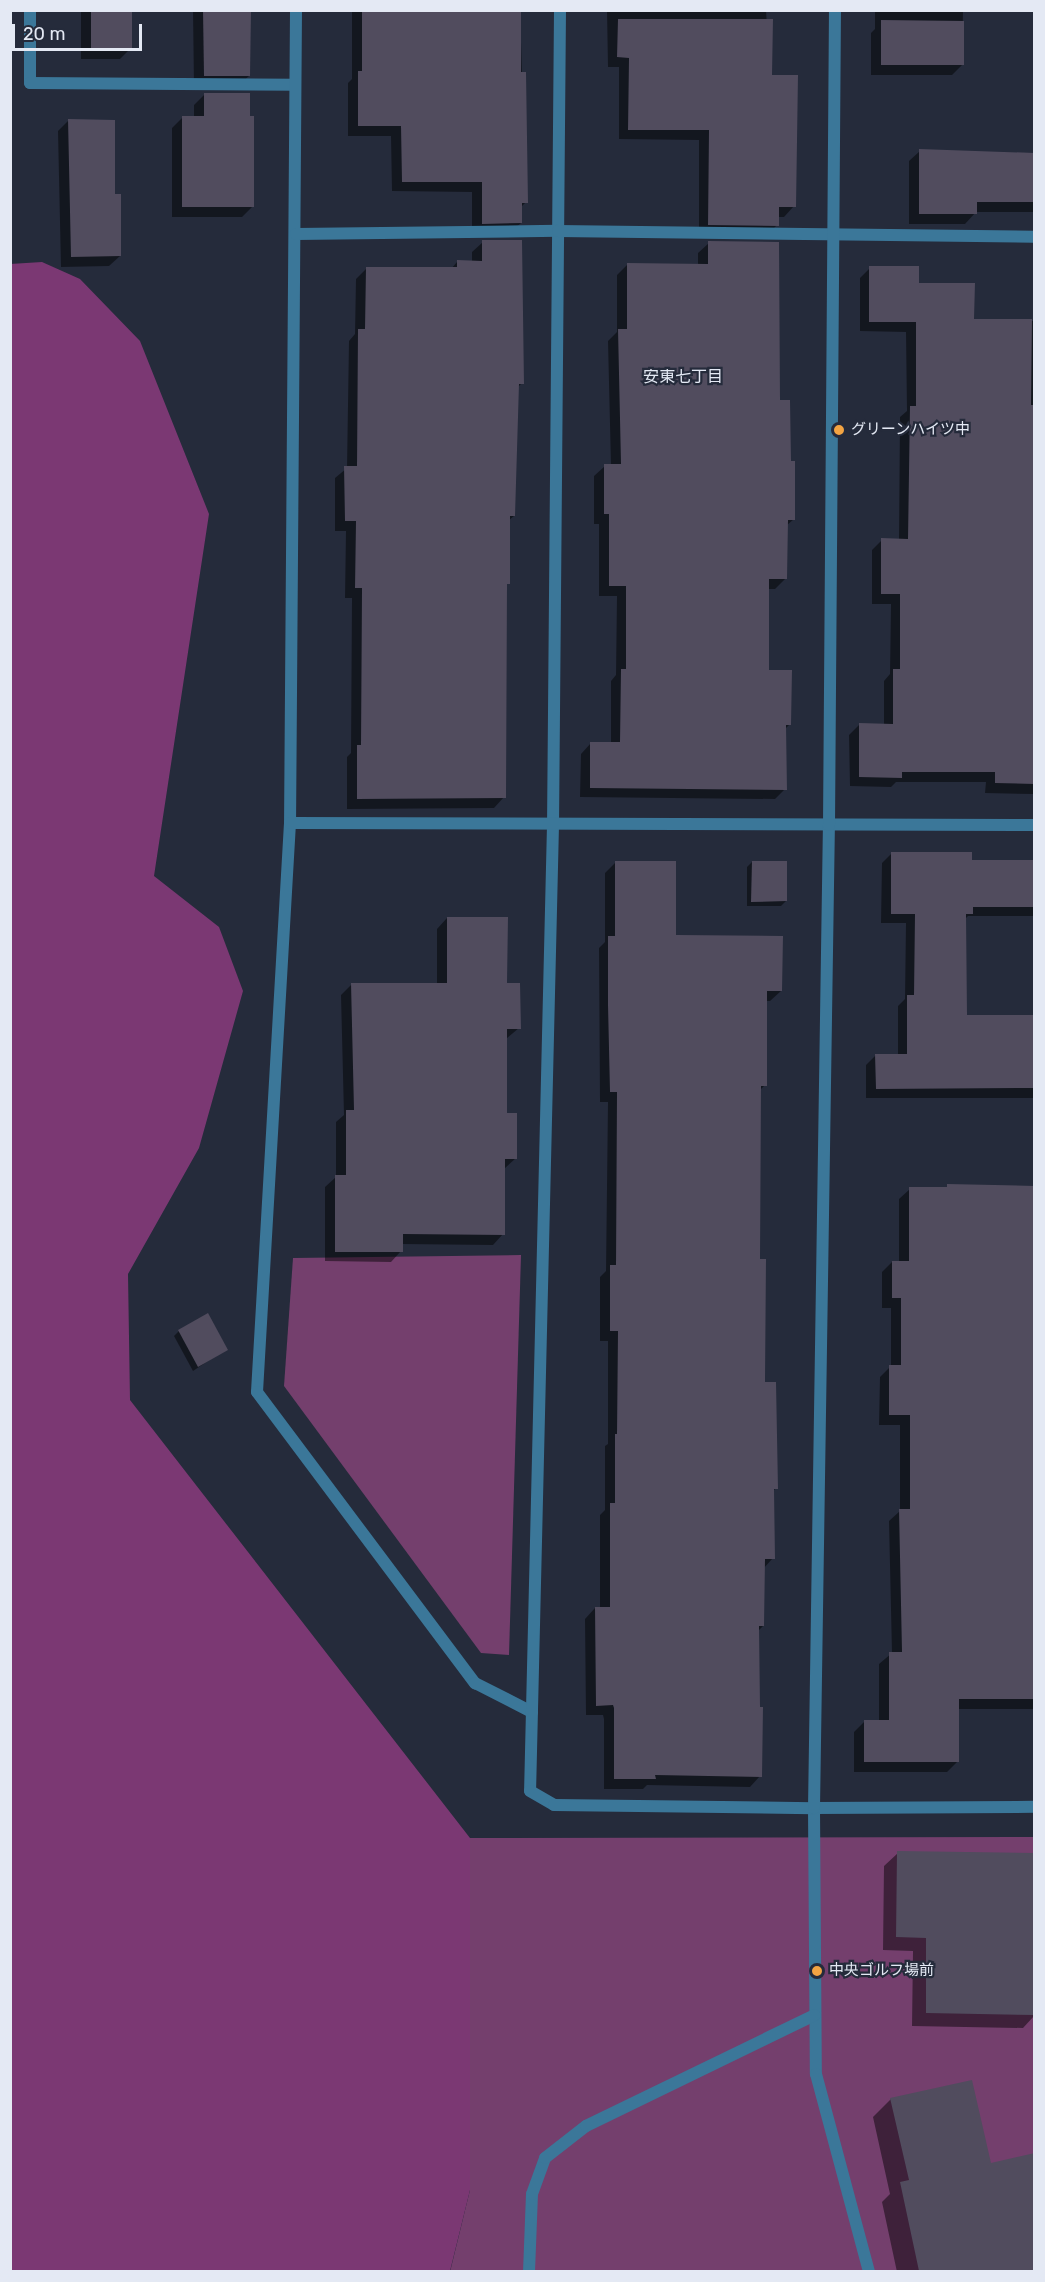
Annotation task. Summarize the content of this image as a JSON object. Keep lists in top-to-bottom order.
{
  "districts": ["安東七丁目"],
  "places": ["グリーンハイツ中", "中央ゴルフ場前"],
  "scale_bar": "20 m"
}
